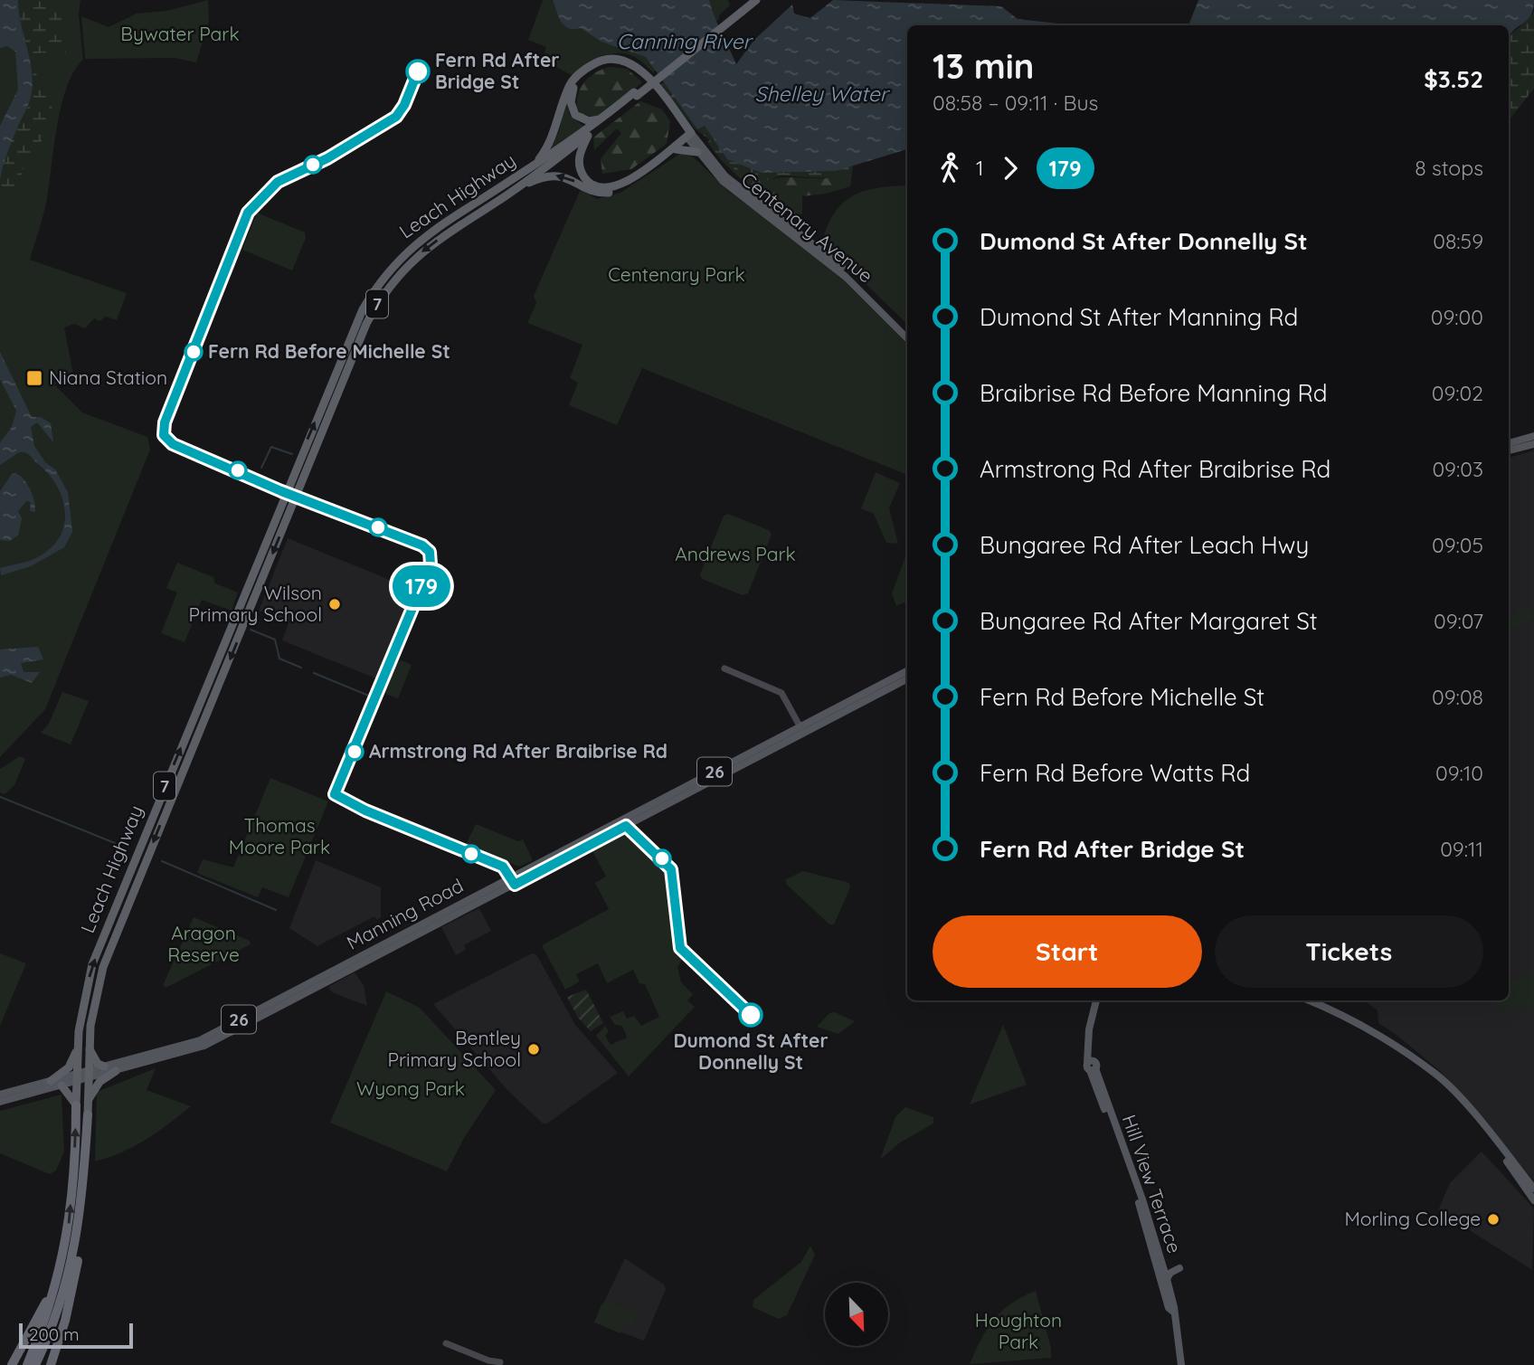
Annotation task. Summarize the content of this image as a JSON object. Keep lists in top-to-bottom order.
{
  "streets": {
    "highway": ["Leach Highway", "7"],
    "main road": [
      "Centenary Avenue",
      "26",
      "Manning Road",
      "Hill View Terrace"
    ]
  },
  "crossings": [
    ["Leach Highway", "Manning Road"]
  ],
  "water": ["Canning River", "Shelley Water"],
  "parks": [
    "Bywater Park",
    "Centenary Park",
    "Andrews Park",
    "Thomas Moore Park",
    "Aragon Reserve",
    "Wyong Park",
    "Houghton Park"
  ],
  "places": {
    "other": [
      "Fern Rd After Bridge St",
      "Fern Rd Before Michelle St",
      "Wilson Primary School",
      "Armstrong Rd After Braibrise Rd",
      "Dumond St After Donnelly St",
      "Bentley Primary School",
      "Morling College"
    ],
    "transit": ["Niana Station"]
  },
  "lines": ["bus line 179"],
  "scale_bar": "200 m",
  "north": "bottom right",
  "page": {
    "on_map": "179",
    "heading": ["13 min", "08:58 – 09:11 · Bus", "$3.52"],
    "legs": ["1", "179", "8 stops"],
    "list": [
      {
        "name": "Dumond St After Donnelly St",
        "value": "08:59"
      },
      {
        "name": "Dumond St After Manning Rd",
        "value": "09:00"
      },
      {
        "name": "Braibrise Rd Before Manning Rd",
        "value": "09:02"
      },
      {
        "name": "Armstrong Rd After Braibrise Rd",
        "value": "09:03"
      },
      {
        "name": "Bungaree Rd After Leach Hwy",
        "value": "09:05"
      },
      {
        "name": "Bungaree Rd After Margaret St",
        "value": "09:07"
      },
      {
        "name": "Fern Rd Before Michelle St",
        "value": "09:08"
      },
      {
        "name": "Fern Rd Before Watts Rd",
        "value": "09:10"
      },
      {
        "name": "Fern Rd After Bridge St",
        "value": "09:11"
      }
    ],
    "buttons": ["Start", "Tickets"],
    "scale": "200 m"
  }
}
